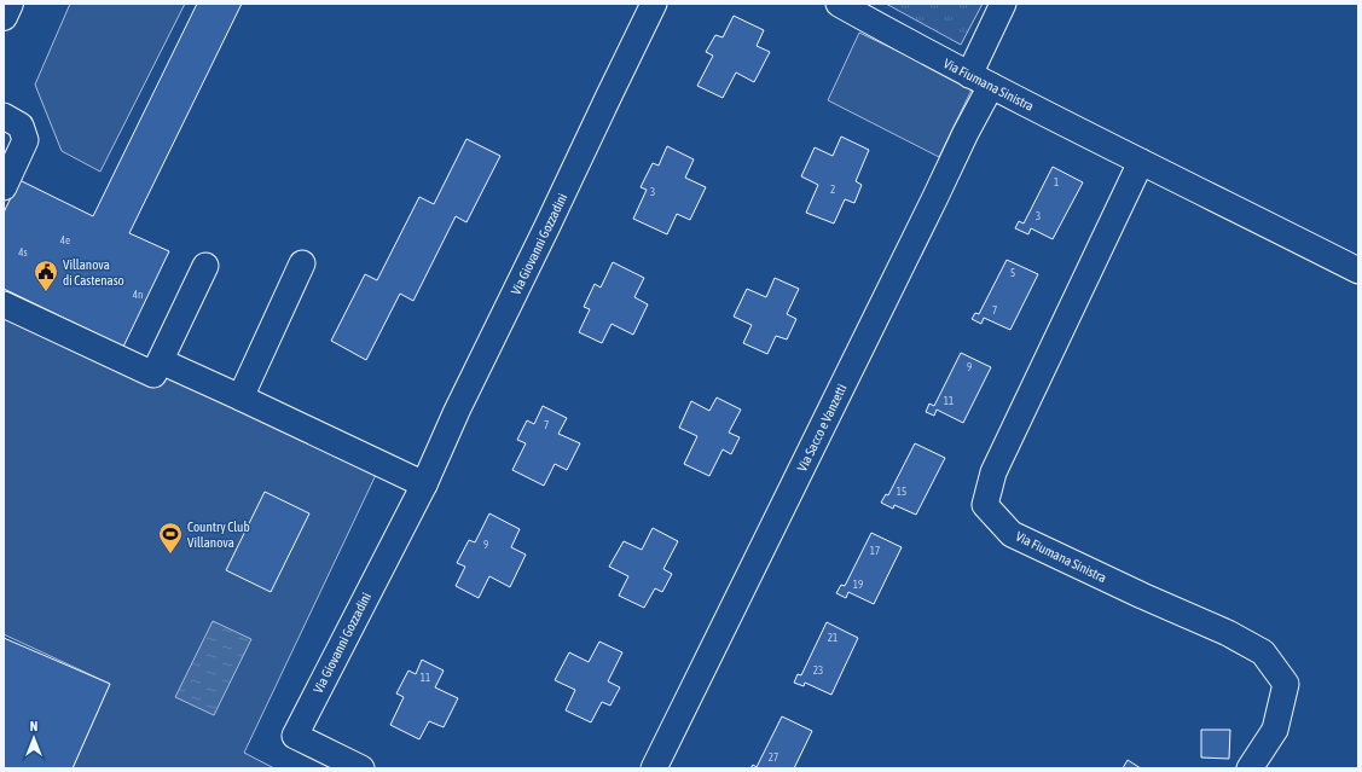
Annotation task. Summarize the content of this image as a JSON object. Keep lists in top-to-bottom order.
{
  "streets": {
    "street": ["Via Fiumana Sinistra", "Via Giovanni Gozzadini", "Via Sacco e Vanzetti"]
  },
  "crossings": [
    ["Via Fiumana Sinistra", "Via Sacco e Vanzetti"]
  ],
  "places": {
    "public building": ["Villanova di Castenaso"],
    "sports": ["Country Club Villanova"]
  },
  "house_numbers": [
    "1",
    "2",
    "3",
    "3",
    "4e",
    "4s",
    "5",
    "4n",
    "7",
    "9",
    "11",
    "7",
    "15",
    "9",
    "17",
    "19",
    "21",
    "23",
    "11",
    "27"
  ],
  "north": "top"
}
